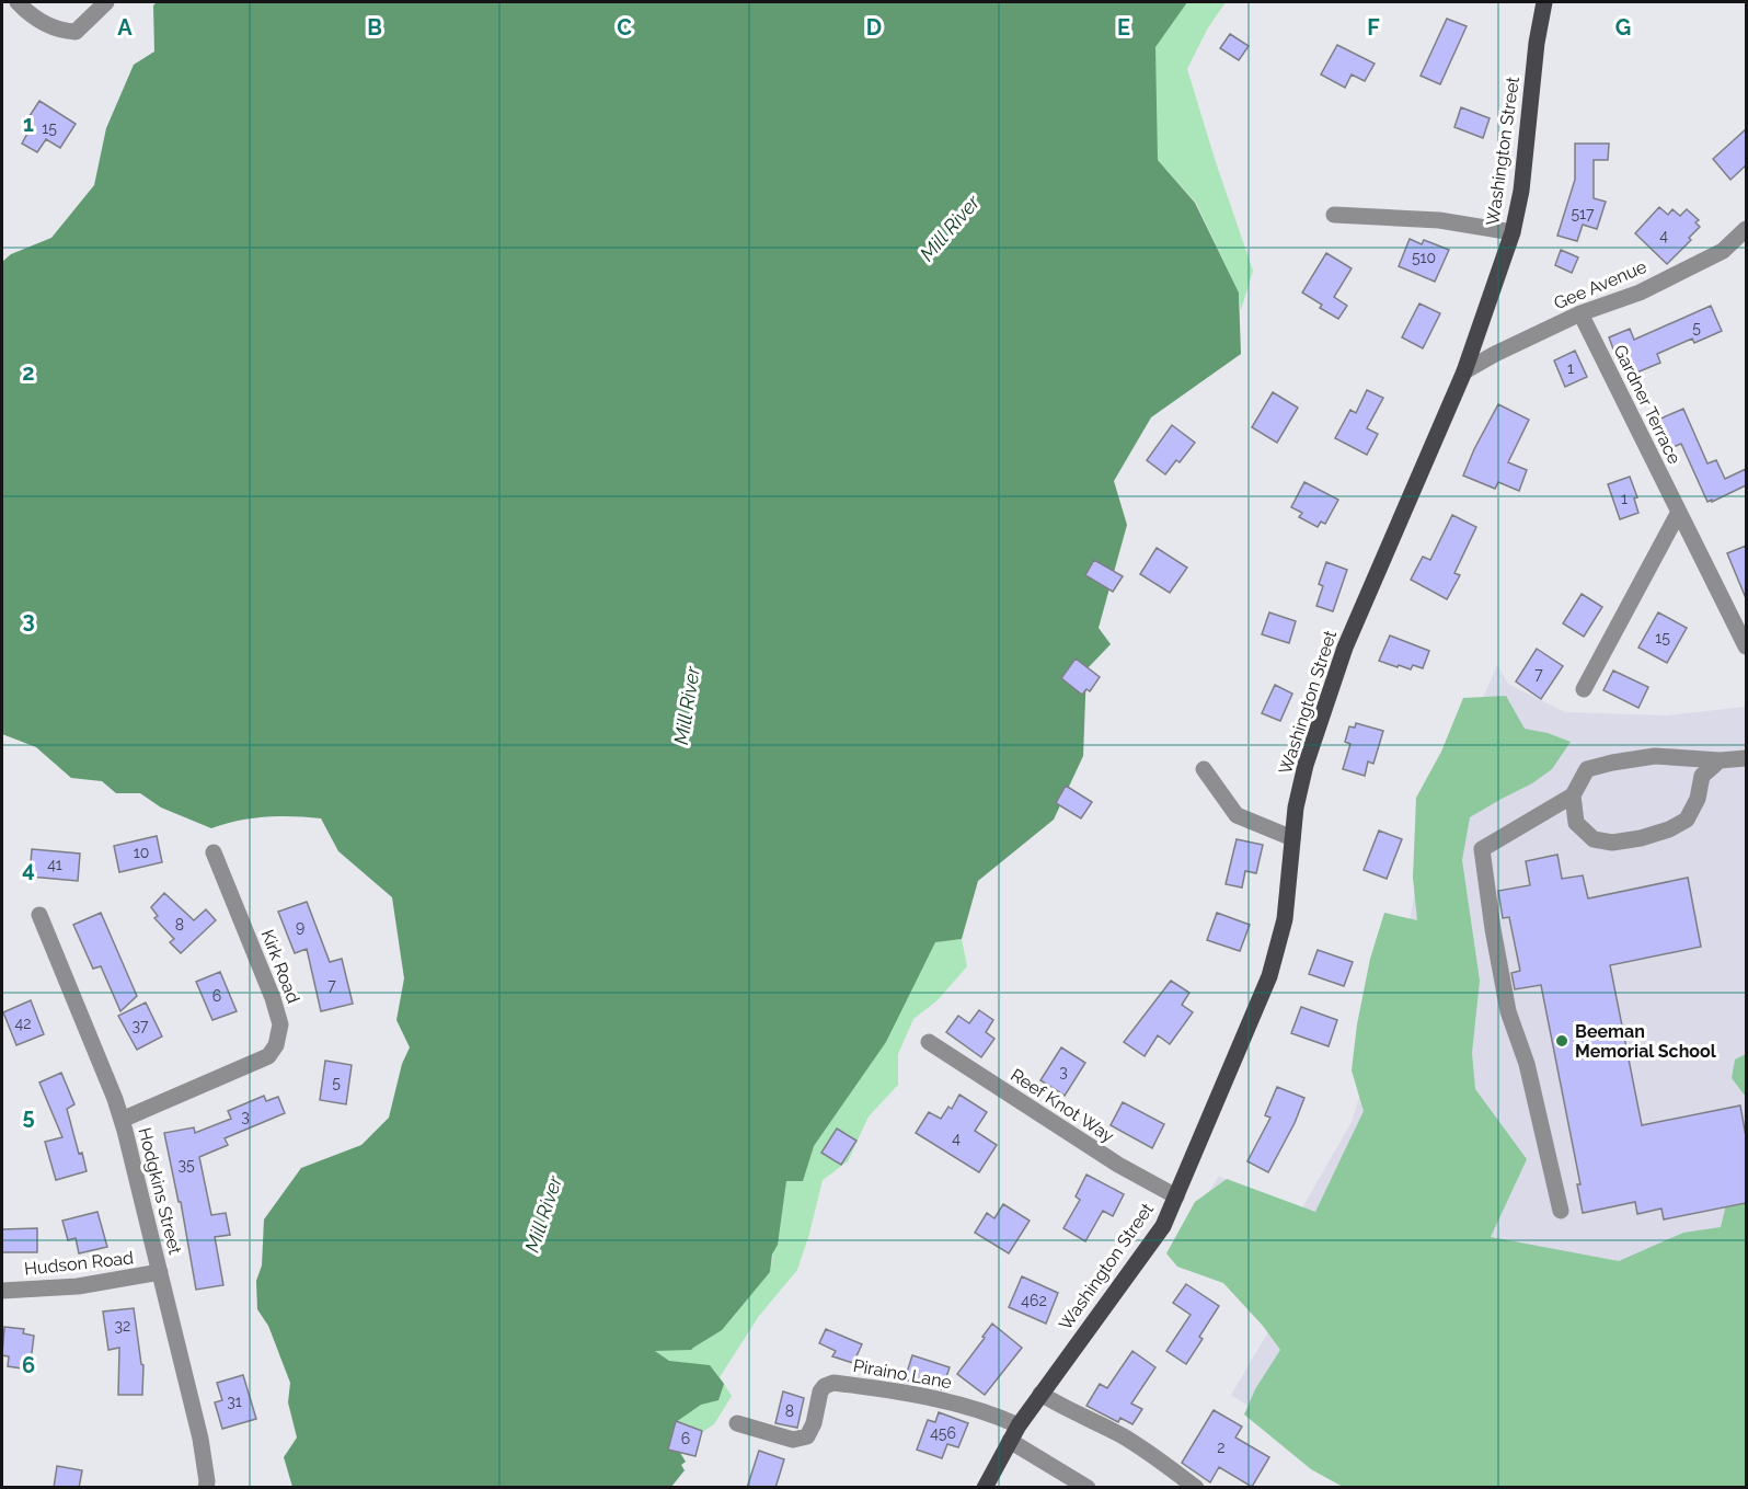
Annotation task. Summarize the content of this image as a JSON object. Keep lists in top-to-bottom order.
{
  "streets": {
    "main road": ["Washington Street"],
    "street": [
      "Gee Avenue",
      "Gardner Terrace",
      "Kirk Road",
      "Reef Knot Way",
      "Hodgkins Street",
      "Hudson Road",
      "Piraino Lane"
    ]
  },
  "crossings": [
    ["Washington Street", "Gee Avenue"],
    ["Washington Street", "Reef Knot Way"],
    ["Washington Street", "Piraino Lane"],
    ["Gee Avenue", "Gardner Terrace"],
    ["Kirk Road", "Hodgkins Street"],
    ["Hodgkins Street", "Hudson Road"]
  ],
  "water": ["Mill River"],
  "places": ["Beeman Memorial School"],
  "house_numbers": [
    "15",
    "517",
    "4",
    "510",
    "5",
    "1",
    "1",
    "15",
    "7",
    "10",
    "41",
    "8",
    "9",
    "7",
    "6",
    "42",
    "37",
    "3",
    "5",
    "3",
    "4",
    "35",
    "462",
    "32",
    "31",
    "8",
    "456",
    "6",
    "2"
  ],
  "grid": {
    "columns": [
      "A",
      "B",
      "C",
      "D",
      "E",
      "F",
      "G"
    ],
    "rows": [
      "1",
      "2",
      "3",
      "4",
      "5",
      "6"
    ]
  }
}
